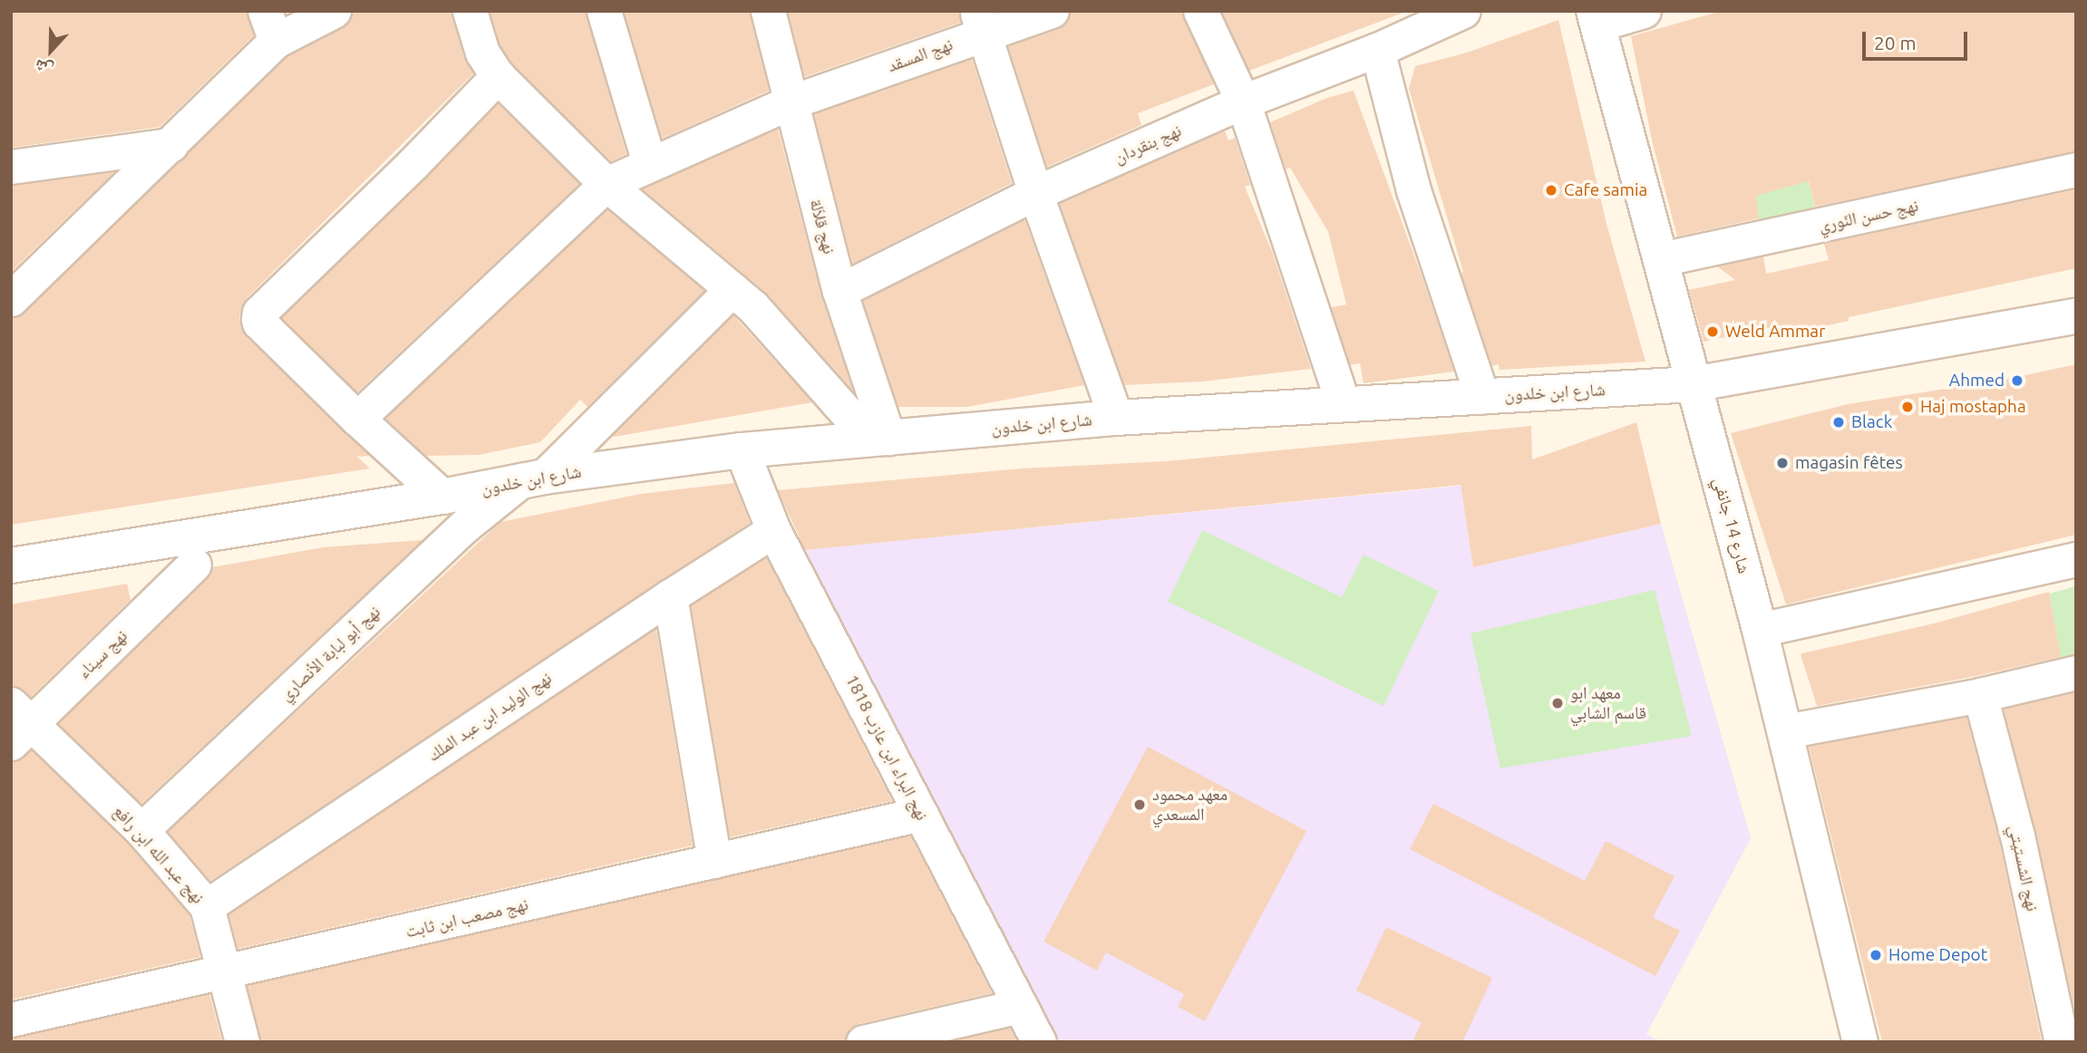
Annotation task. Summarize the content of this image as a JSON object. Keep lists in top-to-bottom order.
{
  "streets": {
    "street": [
      "نهج المسقد",
      "نهج بنقردان",
      "نهج حسن النّوري",
      "نهج قلاّلة",
      "شارع ابن خلدون",
      "شارع 14 جانفي",
      "نهج أبو لبابة الأنصاري",
      "نهج سيناء",
      "نهج الوليد ابن عبد الملك",
      "نهج البراء ابن عازب 1818",
      "نهج عبد الله ابن رافع",
      "نهج الشستيتي",
      "نهج مصعب ابن ثابت"
    ]
  },
  "crossings": [
    ["نهج المسقد", "نهج قلاّلة"],
    ["نهج بنقردان", "نهج قلاّلة"],
    ["نهج حسن النّوري", "شارع 14 جانفي"],
    ["نهج قلاّلة", "شارع ابن خلدون"],
    ["شارع ابن خلدون", "شارع 14 جانفي"],
    ["شارع ابن خلدون", "نهج أبو لبابة الأنصاري"],
    ["شارع ابن خلدون", "نهج البراء ابن عازب 1818"],
    ["نهج أبو لبابة الأنصاري", "نهج عبد الله ابن رافع"],
    ["نهج سيناء", "نهج عبد الله ابن رافع"],
    ["نهج الوليد ابن عبد الملك", "نهج البراء ابن عازب 1818"],
    ["نهج الوليد ابن عبد الملك", "نهج عبد الله ابن رافع"],
    ["نهج البراء ابن عازب 1818", "نهج مصعب ابن ثابت"],
    ["نهج عبد الله ابن رافع", "نهج مصعب ابن ثابت"]
  ],
  "places": [
    "Cafe samia",
    "Weld Ammar",
    "Ahmed",
    "Haj mostapha",
    "Black",
    "magasin fêtes",
    "معهد ابو قاسم الشابي",
    "معهد محمود المسعدي",
    "Home Depot"
  ],
  "scale_bar": "20 m",
  "north": "bottom"
}
